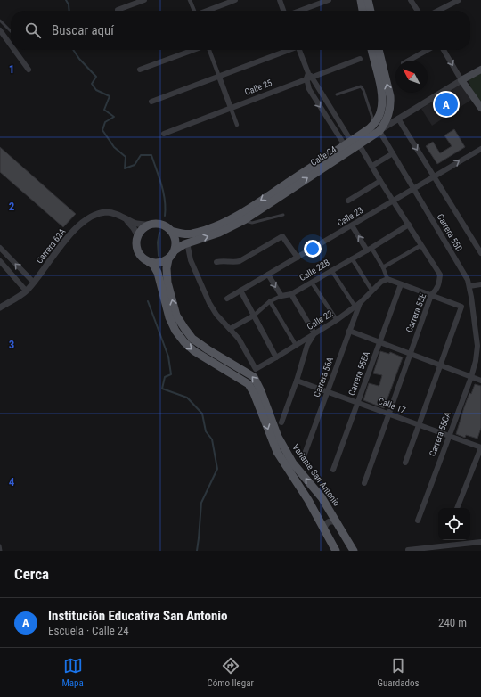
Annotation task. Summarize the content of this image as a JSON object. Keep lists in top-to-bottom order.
{
  "streets": {
    "main road": ["Calle 24", "Variante San Antonio"],
    "street": [
      "Calle 25",
      "Calle 23",
      "Carrera 55D",
      "Carrera 62A",
      "Calle 22B",
      "Carrera 55E",
      "Calle 22",
      "Carrera 55EA",
      "Carrera 56A",
      "Calle 17",
      "Carrera 55CA"
    ]
  },
  "crossings": [
    ["Calle 24", "Carrera 55D"],
    ["Calle 24", "Carrera 62A"],
    ["Calle 24", "Carrera 55E"],
    ["Calle 24", "Variante San Antonio"],
    ["Calle 23", "Carrera 55D"],
    ["Calle 23", "Carrera 55E"],
    ["Carrera 55D", "Carrera 55CA"],
    ["Carrera 62A", "Variante San Antonio"],
    ["Calle 22B", "Carrera 55E"],
    ["Calle 22B", "Calle 22"],
    ["Carrera 55E", "Calle 17"],
    ["Calle 22", "Carrera 56A"],
    ["Carrera 55EA", "Calle 17"],
    ["Carrera 56A", "Calle 17"],
    ["Calle 17", "Carrera 55CA"]
  ],
  "north": "top left",
  "page": {
    "search": "Buscar aquí",
    "pins": "A",
    "heading": "Cerca",
    "list": [
      {
        "mark": "A",
        "name": "Institución Educativa San Antonio",
        "note": "Escuela · Calle 24",
        "value": "240 m"
      }
    ],
    "nav": ["Mapa", "Cómo llegar", "Guardados"]
  },
  "grid": {
    "rows": [
      "1",
      "2",
      "3",
      "4"
    ]
  }
}
